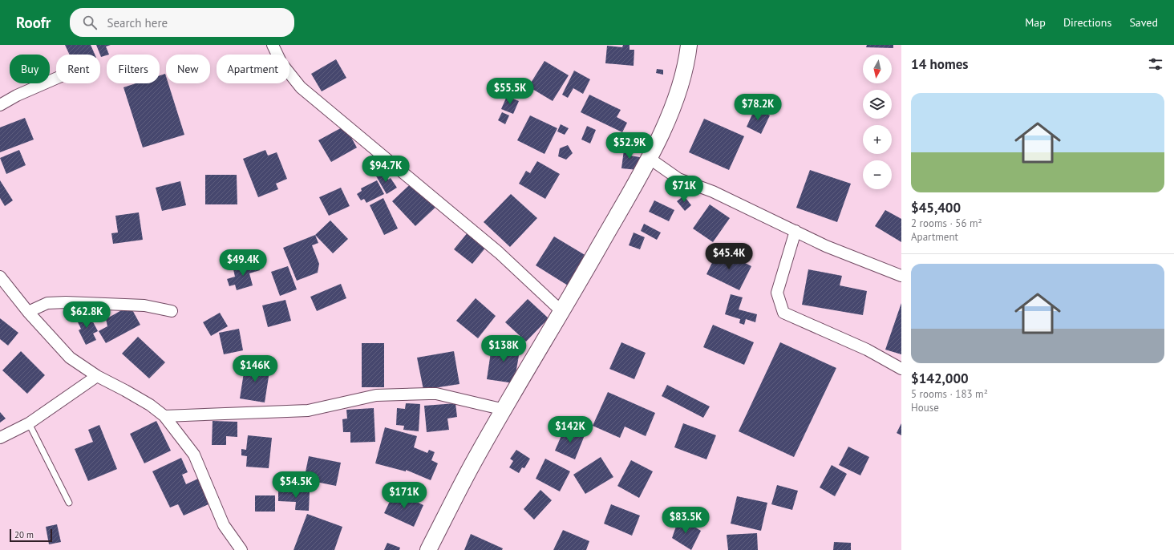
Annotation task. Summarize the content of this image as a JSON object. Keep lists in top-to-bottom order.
{
  "scale_bar": "20 m",
  "north": "bottom",
  "page": {
    "header": "Roofr",
    "search": "Search here",
    "nav": ["Map", "Directions", "Saved"],
    "heading": "14 homes",
    "map_buttons": ["+", "−"],
    "chip": [
      "Buy",
      "Rent",
      "Filters",
      "New",
      "Apartment"
    ],
    "price": [
      "$55.5K",
      "$78.2K",
      "$52.9K",
      "$94.7K",
      "$71K",
      "$45.4K",
      "$49.4K",
      "$62.8K",
      "$138K",
      "$146K",
      "$142K",
      "$54.5K",
      "$171K",
      "$83.5K"
    ],
    "list": [
      {
        "name": "$45,400",
        "note": "2 rooms · 56 m² · Apartment"
      },
      {
        "name": "$142,000",
        "note": "5 rooms · 183 m² · House"
      }
    ],
    "scale": "20 m"
  }
}
